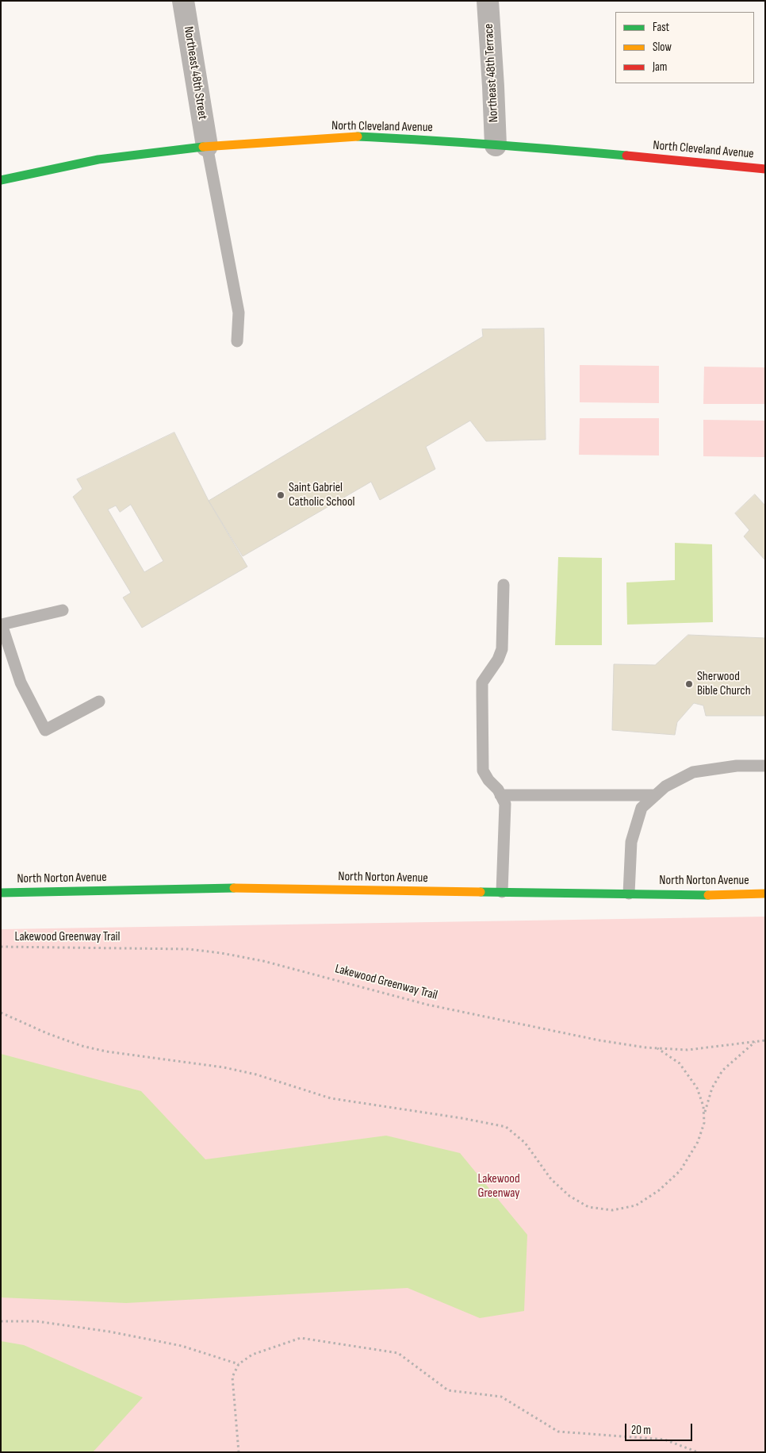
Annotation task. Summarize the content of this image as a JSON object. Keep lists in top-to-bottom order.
{
  "streets": {
    "street": [
      "Northeast 48th Street",
      "Northeast 48th Terrace",
      "North Cleveland Avenue",
      "North Norton Avenue"
    ],
    "path": ["Lakewood Greenway Trail"]
  },
  "crossings": [
    ["Northeast 48th Street", "North Cleveland Avenue"],
    ["Northeast 48th Terrace", "North Cleveland Avenue"]
  ],
  "parks": ["Lakewood Greenway"],
  "places": ["Saint Gabriel Catholic School", "Sherwood Bible Church"],
  "legend": ["Fast", "Slow", "Jam"],
  "scale_bar": "20 m"
}
